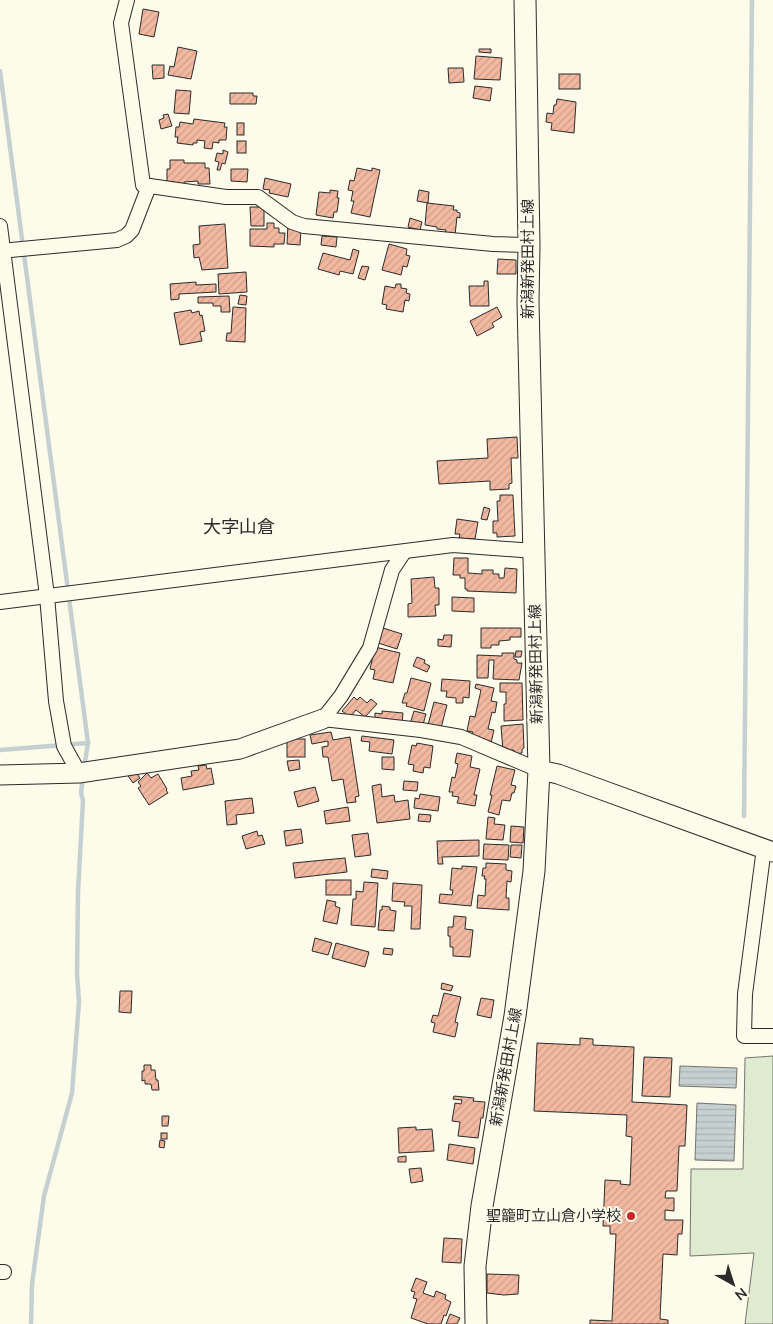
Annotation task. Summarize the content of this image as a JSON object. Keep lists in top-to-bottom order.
{
  "streets": {
    "main road": ["新潟新発田村上線"]
  },
  "districts": ["大字山倉"],
  "places": ["聖籠町立山倉小学校"],
  "north": "bottom right"
}
